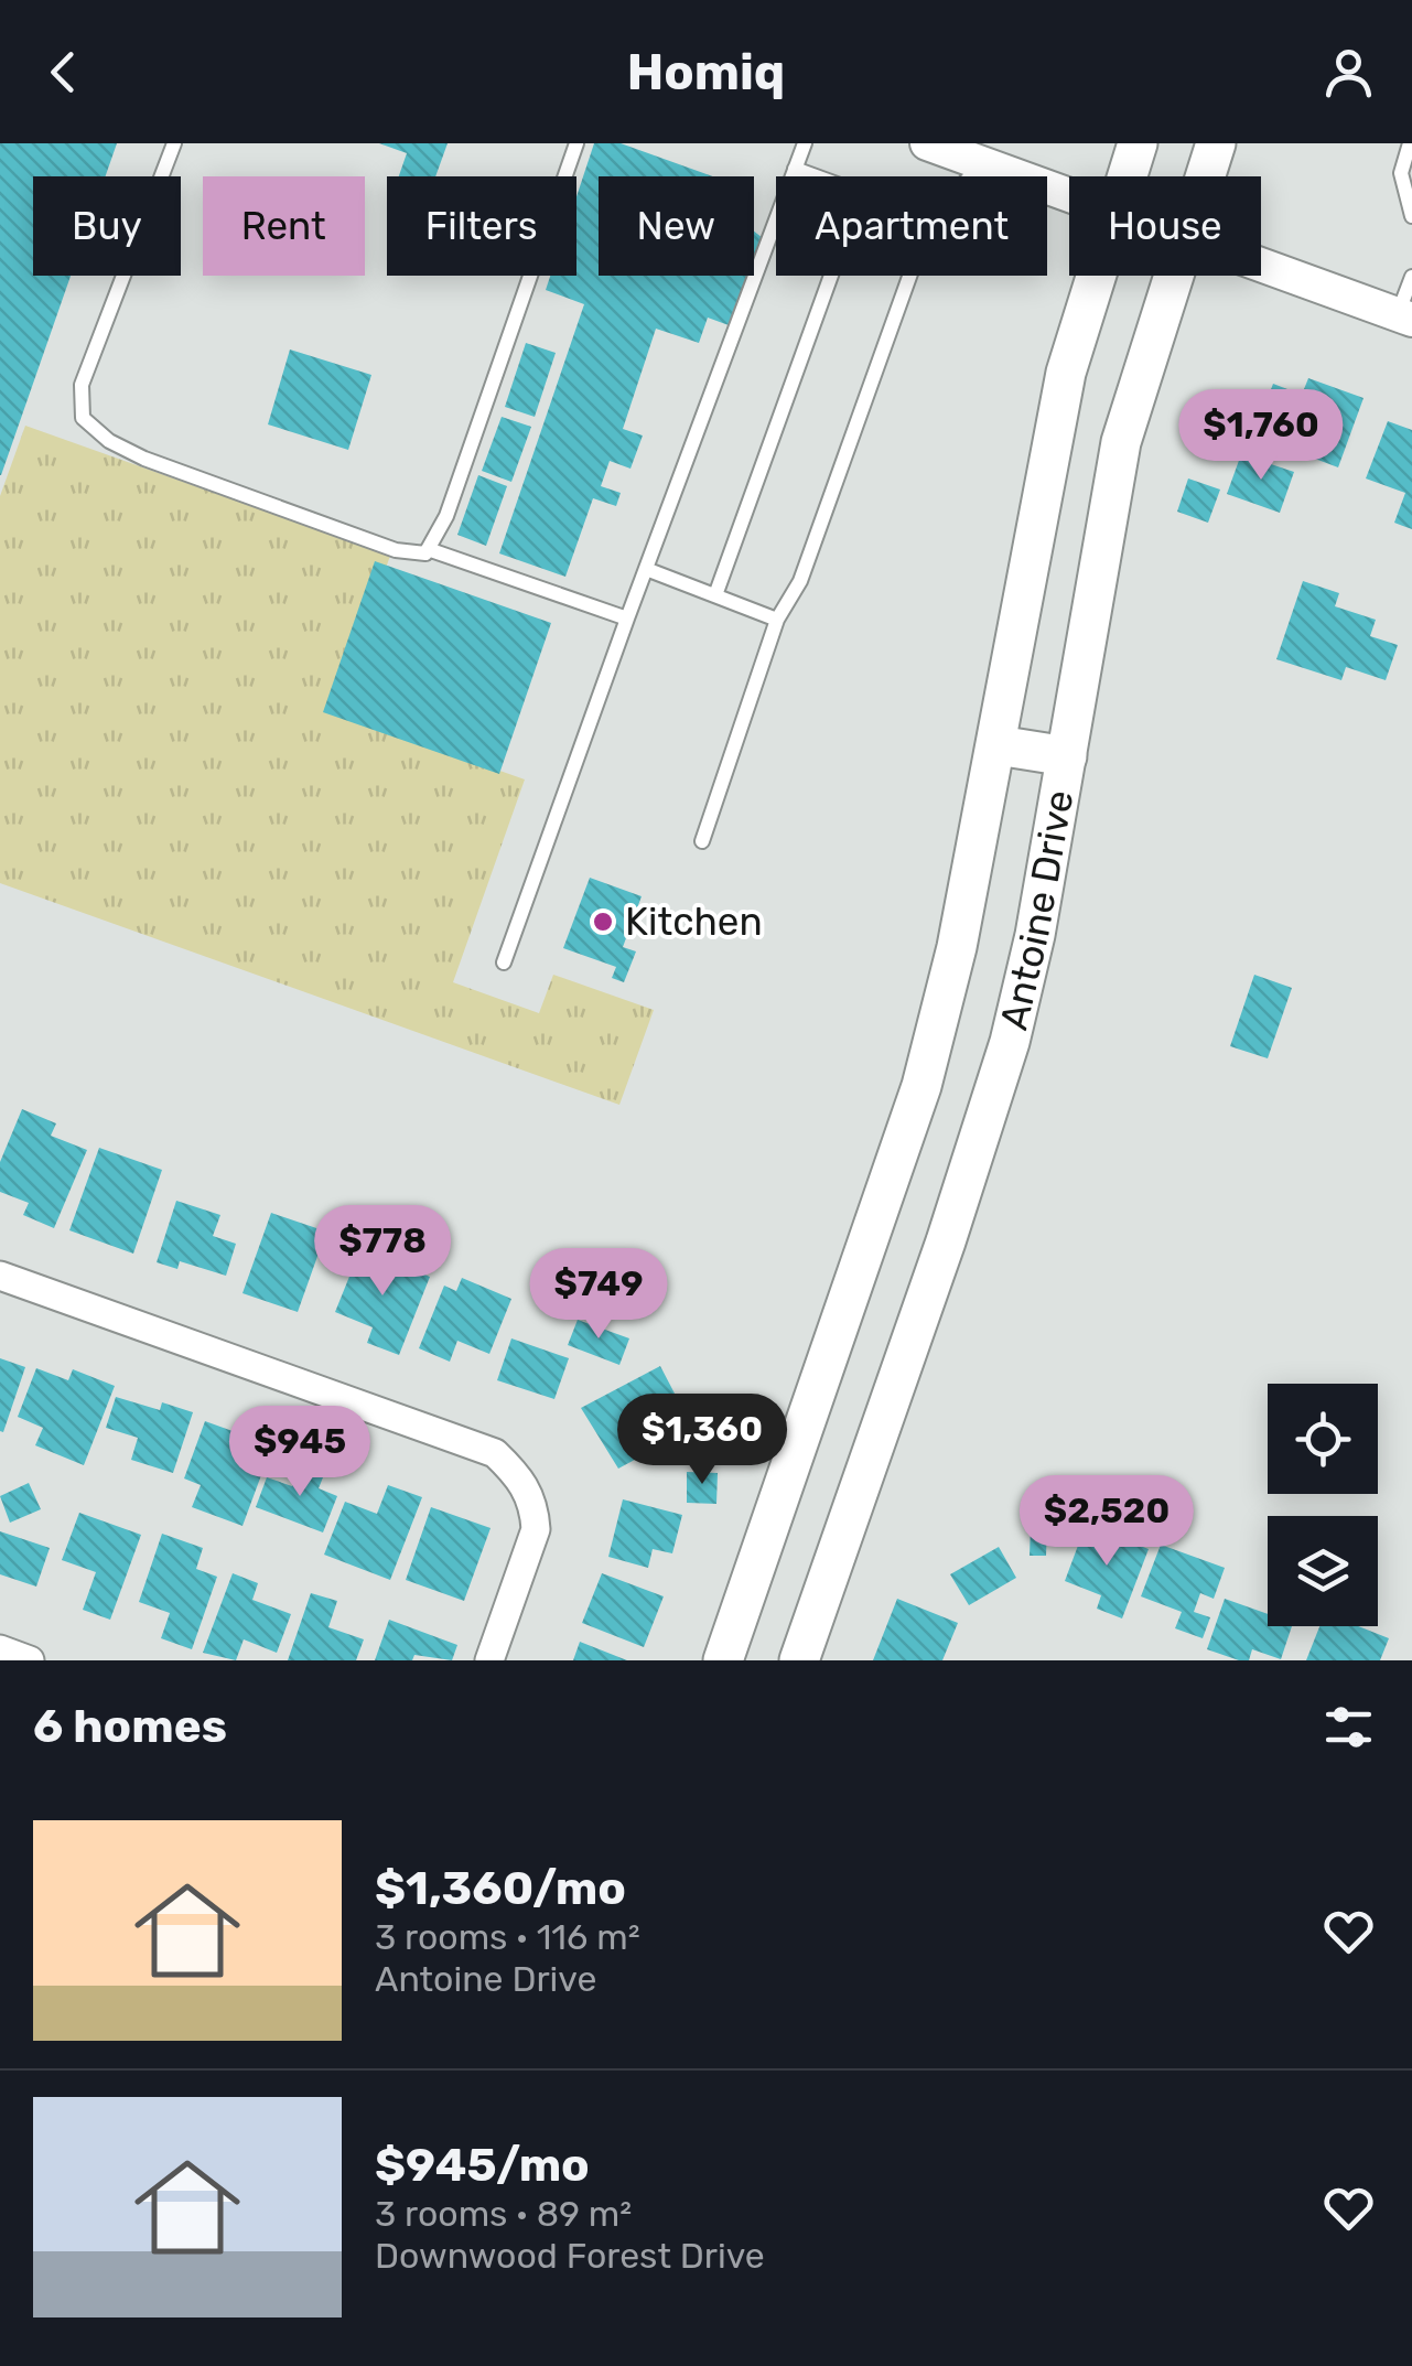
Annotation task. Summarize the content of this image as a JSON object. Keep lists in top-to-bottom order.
{
  "streets": {
    "main road": ["Antoine Drive"]
  },
  "places": ["Kitchen"],
  "page": {
    "header": "Homiq",
    "chip": [
      "Buy",
      "Rent",
      "Filters",
      "New",
      "Apartment",
      "House"
    ],
    "price": [
      "$1,760",
      "$778",
      "$749",
      "$1,360",
      "$945",
      "$2,520"
    ],
    "heading": "6 homes",
    "list": [
      {
        "name": "$1,360/mo",
        "note": "3 rooms · 116 m² · Antoine Drive"
      },
      {
        "name": "$945/mo",
        "note": "3 rooms · 89 m² · Downwood Forest Drive"
      }
    ]
  }
}
